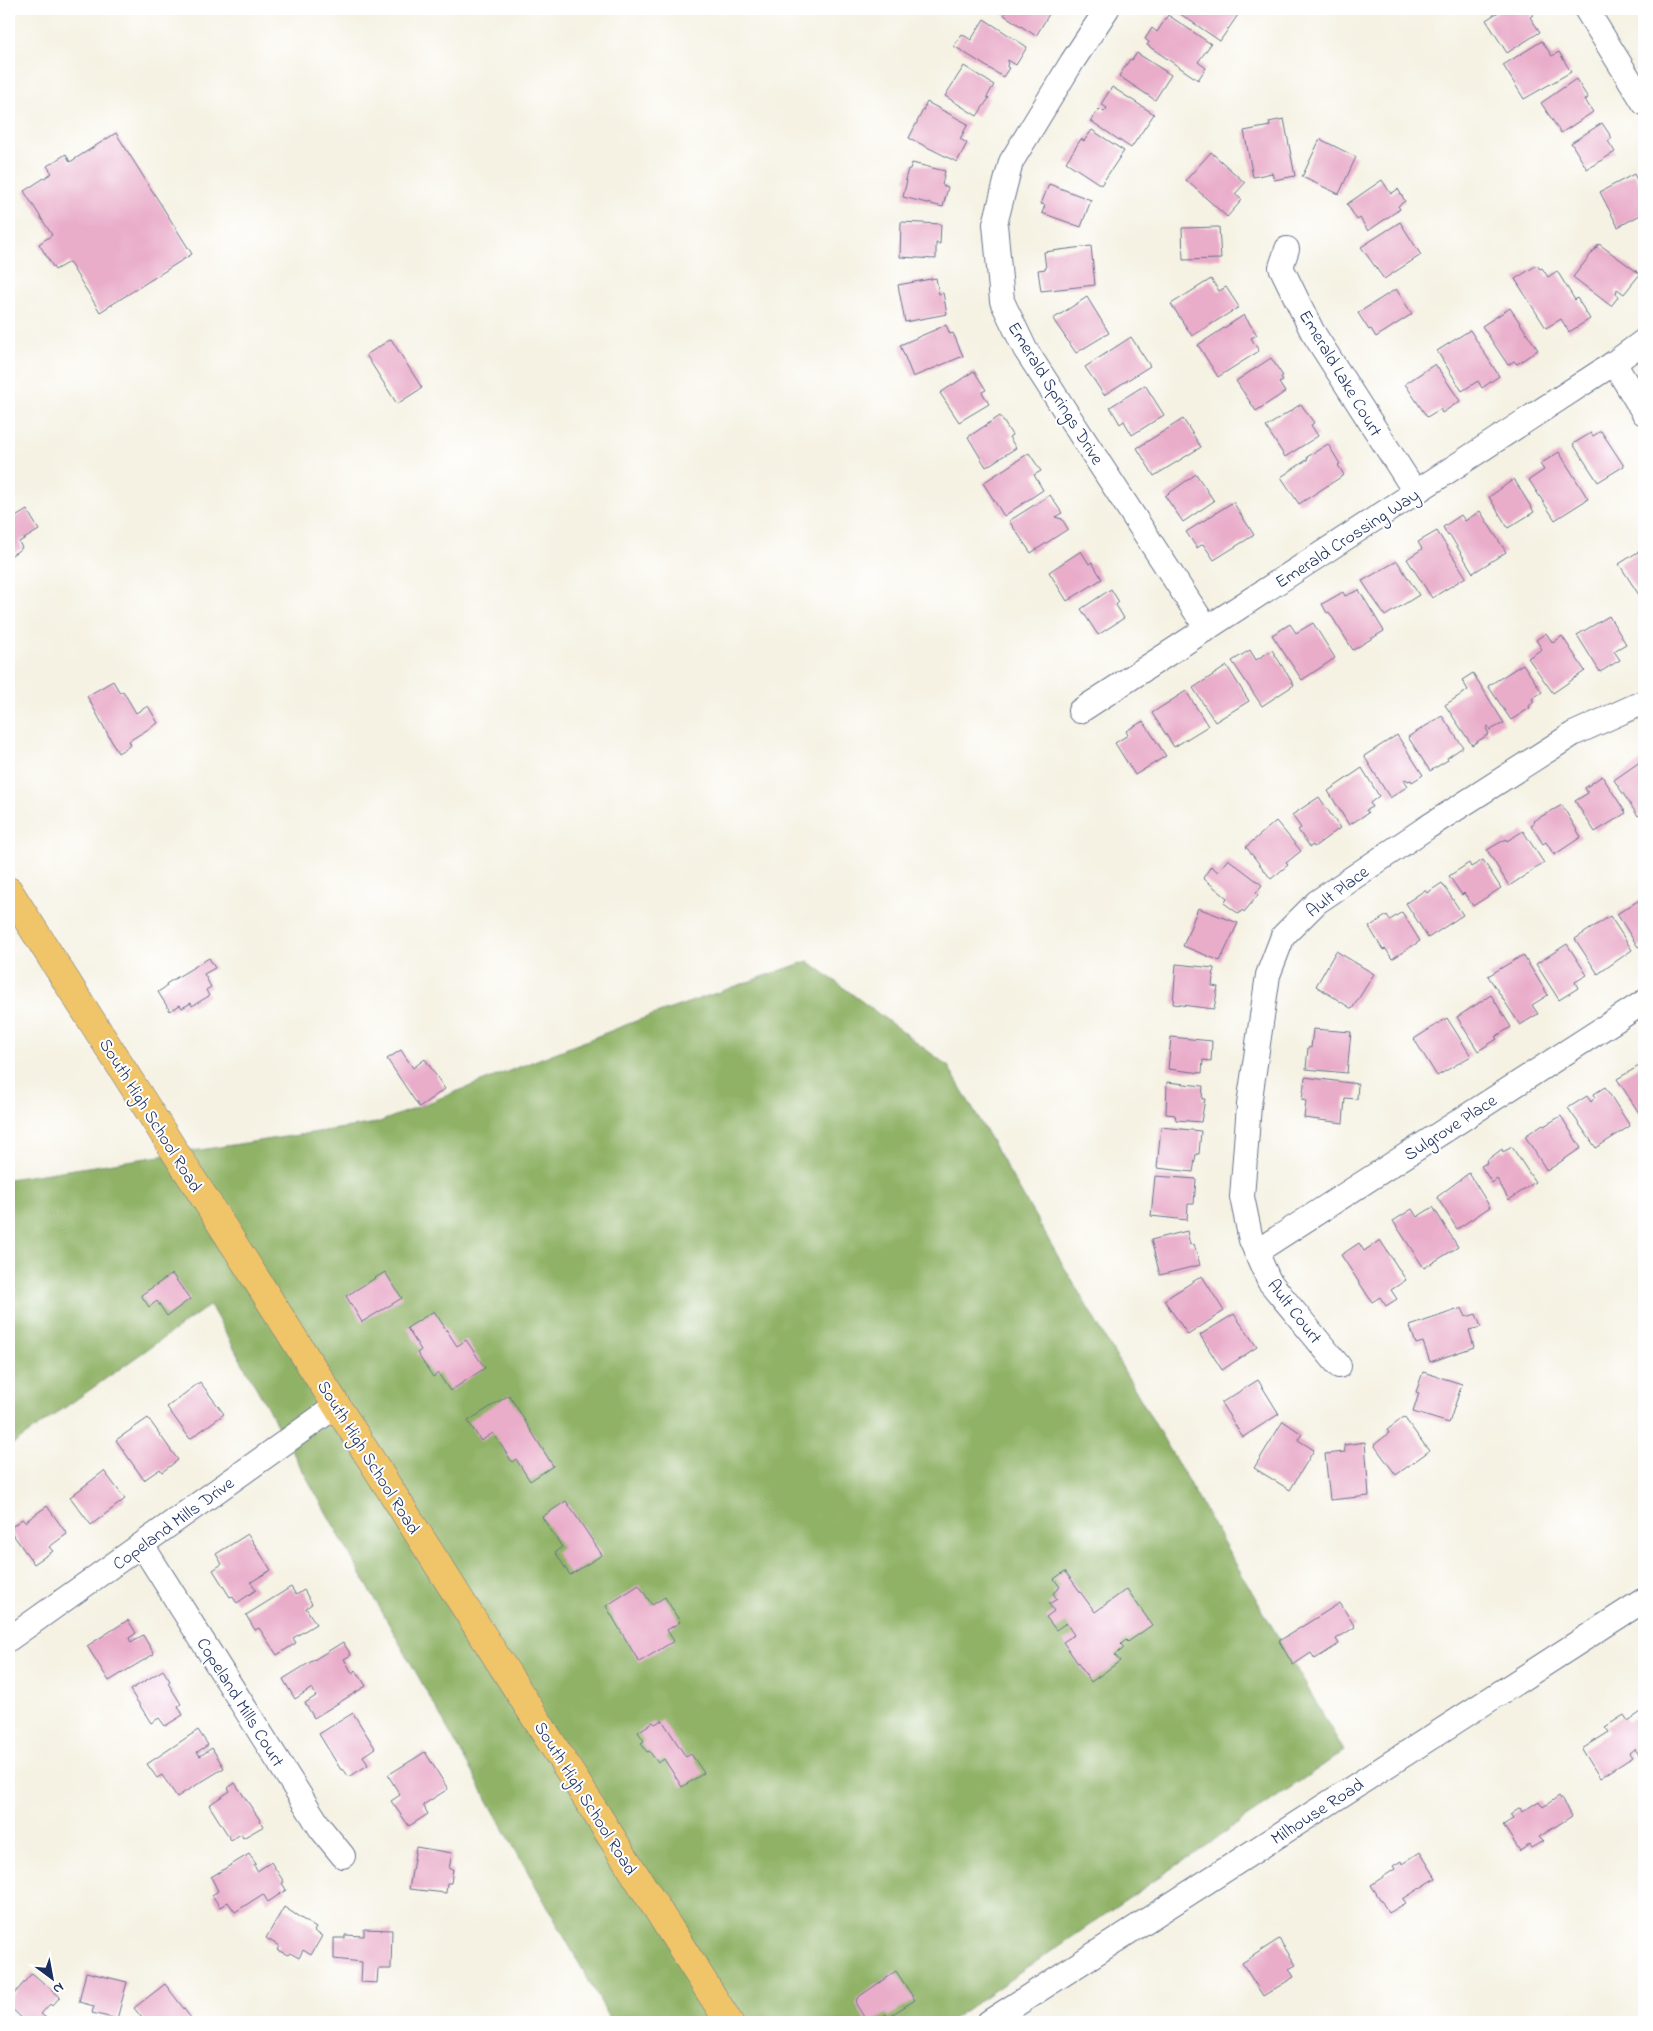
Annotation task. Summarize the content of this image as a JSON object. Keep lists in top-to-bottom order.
{
  "streets": {
    "main road": ["South High School Road"],
    "street": [
      "Emerald Lake Court",
      "Emerald Springs Drive",
      "Emerald Crossing Way",
      "Ault Place",
      "Sulgrove Place",
      "Ault Court",
      "Copeland Mills Drive",
      "Copeland Mills Court",
      "Milhouse Road"
    ]
  },
  "crossings": [
    ["Emerald Lake Court", "Emerald Crossing Way"],
    ["Emerald Springs Drive", "Emerald Crossing Way"],
    ["Ault Place", "Sulgrove Place"],
    ["Ault Place", "Ault Court"],
    ["South High School Road", "Copeland Mills Drive"],
    ["Sulgrove Place", "Ault Court"],
    ["Copeland Mills Drive", "Copeland Mills Court"]
  ],
  "north": "bottom right"
}
